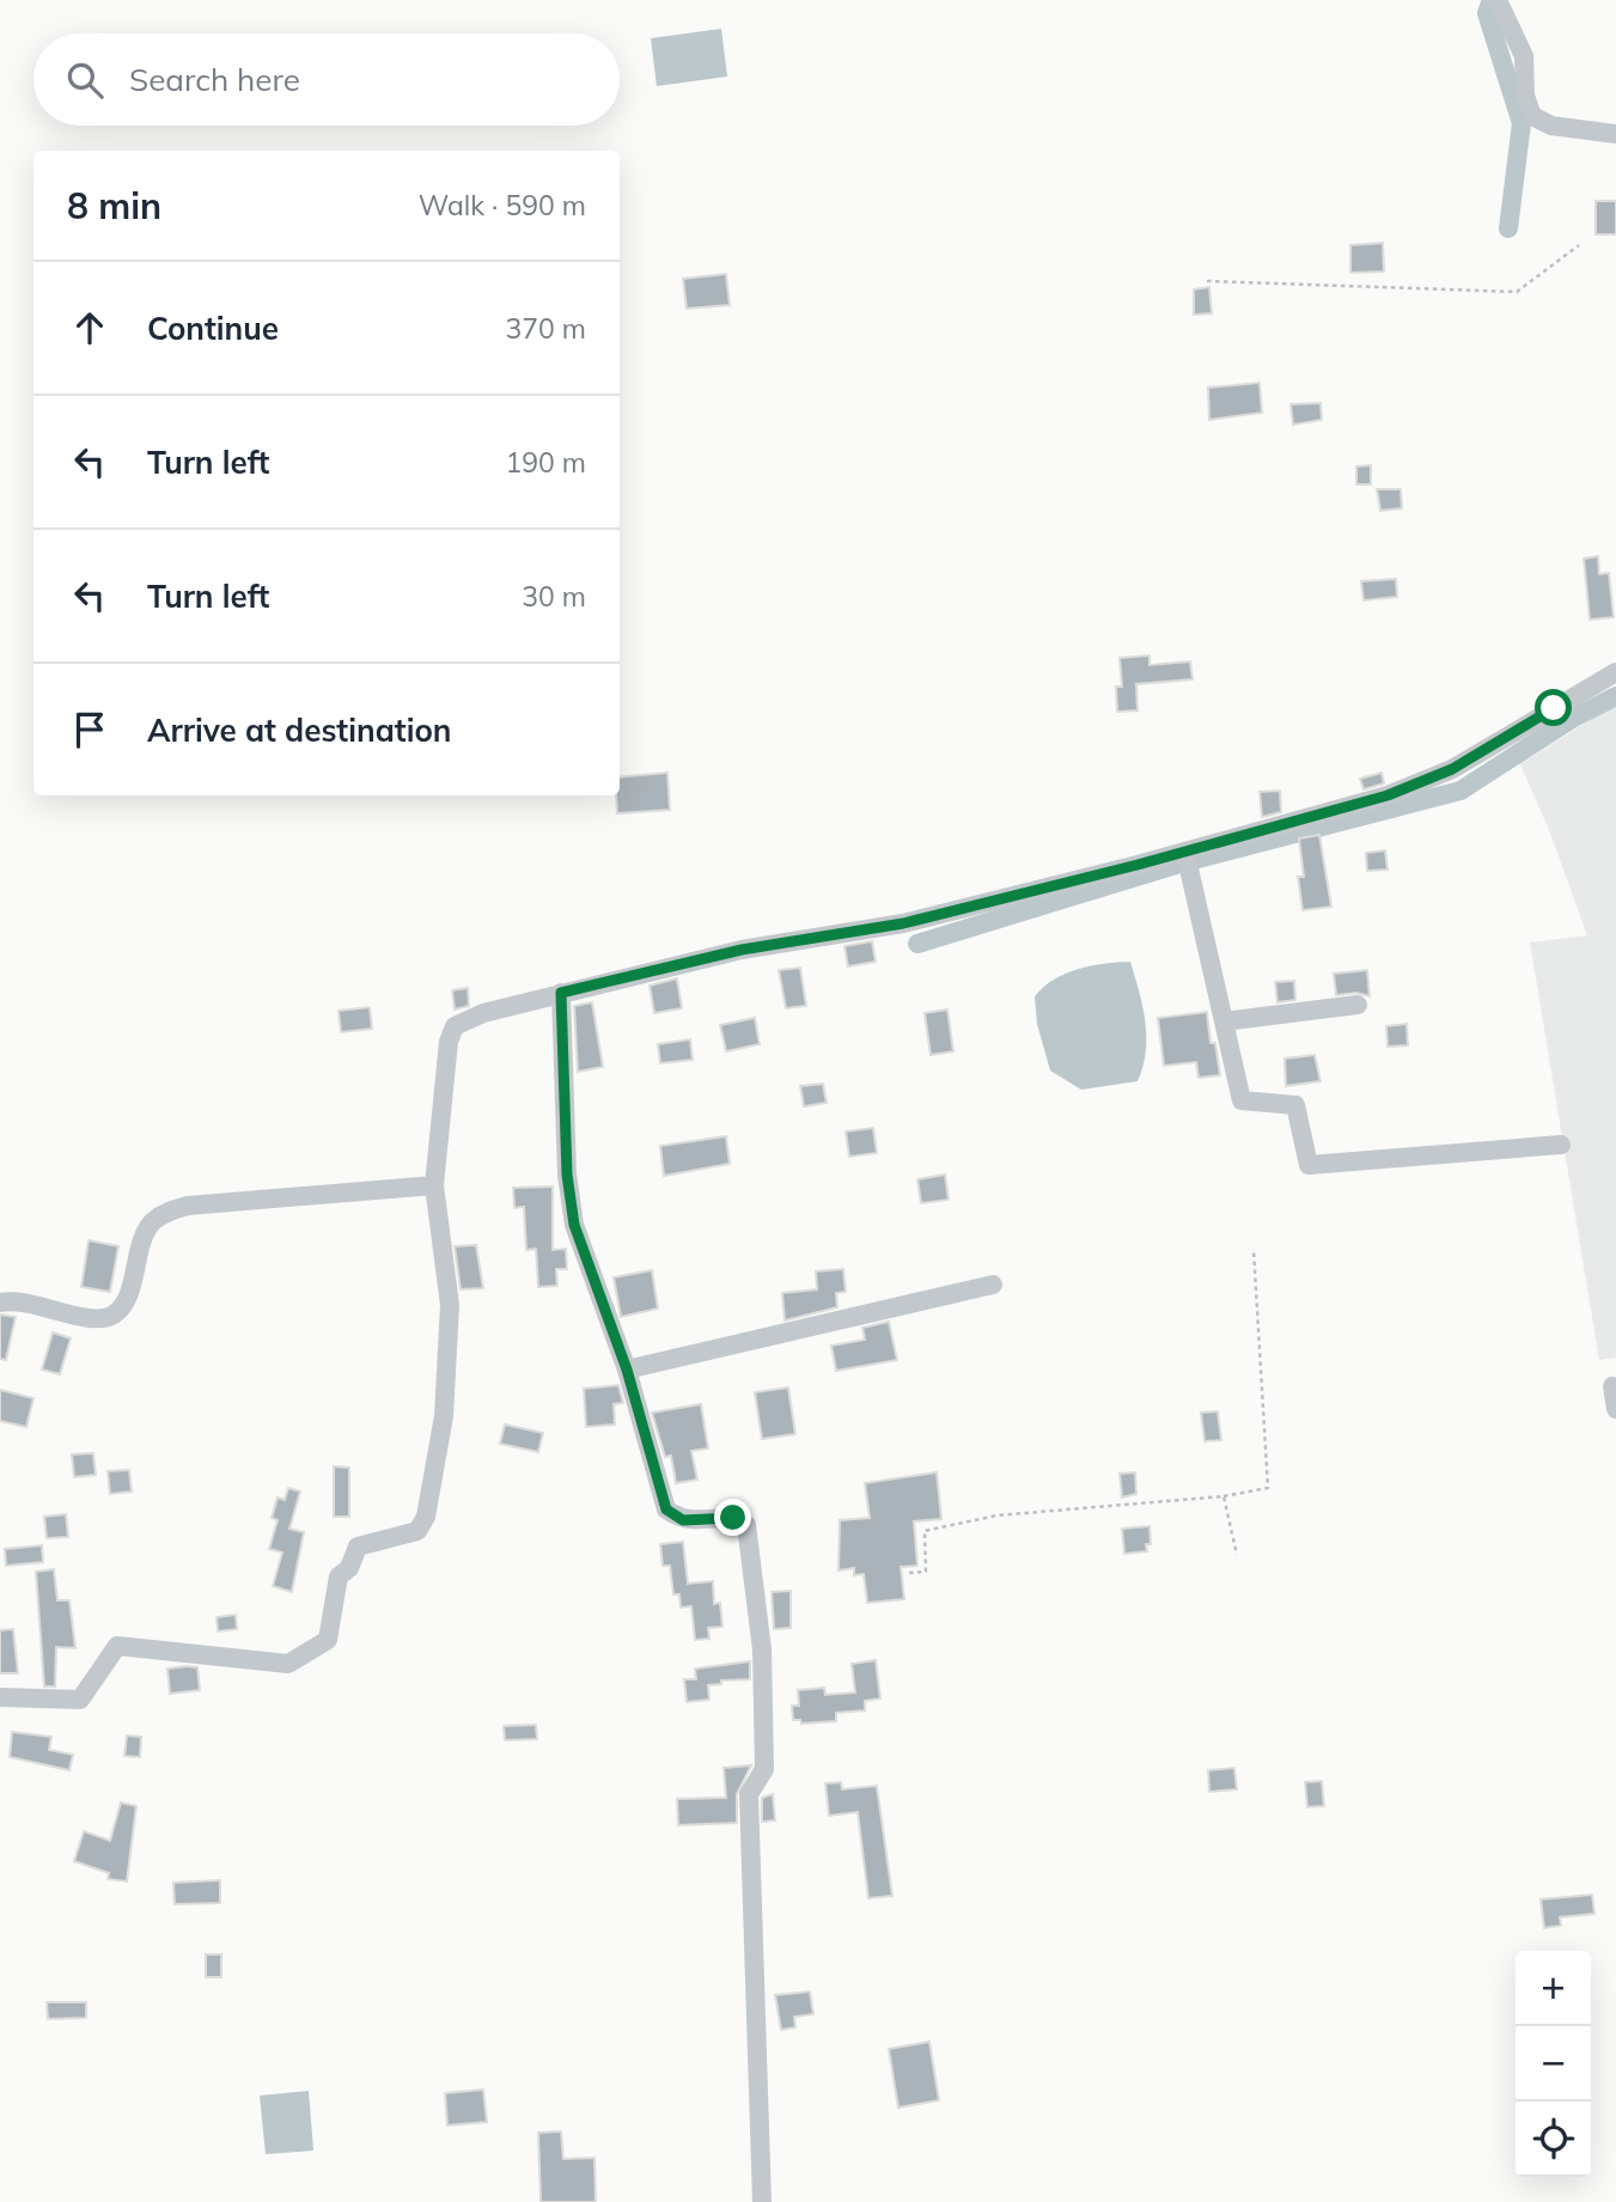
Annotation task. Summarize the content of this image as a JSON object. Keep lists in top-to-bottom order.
{
  "page": {
    "search": "Search here",
    "heading": ["8 min", "Walk · 590 m"],
    "list": [
      ["Continue", "370 m"],
      ["Turn left", "190 m"],
      ["Turn left", "30 m"],
      "Arrive at destination"
    ],
    "map_buttons": ["+", "−"]
  }
}
